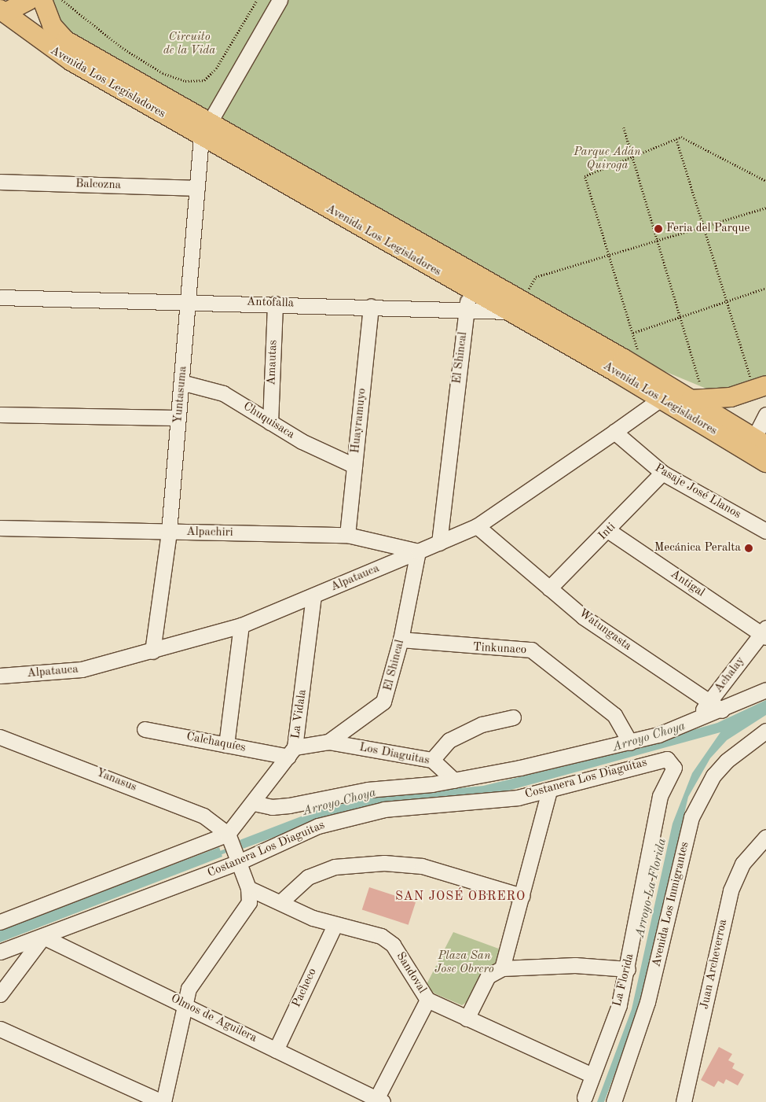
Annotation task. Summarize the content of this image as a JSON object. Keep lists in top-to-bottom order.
{
  "streets": {
    "main road": ["Avenida Los Legisladores"],
    "street": [
      "Balcozna",
      "Antofalla",
      "El Shincal",
      "Amautas",
      "Yuntasuma",
      "Chuquisaca",
      "Huayramuyo",
      "Pasaje José Llanos",
      "Inti",
      "Alpachiri",
      "Alpatauca",
      "Antigal",
      "Watungasta",
      "Tinkunaco",
      "Achalay",
      "La Vidala",
      "Calchaquíes",
      "Los Diaguitas",
      "Costanera Los Diaguitas",
      "Yanasus",
      "Avenida Los Inmigrantes",
      "Juan Archeverroa",
      "Sandoval",
      "La Florida",
      "Pacheco",
      "Olmos de Aguilera"
    ]
  },
  "crossings": [
    ["Avenida Los Legisladores", "Antofalla"],
    ["Avenida Los Legisladores", "El Shincal"],
    ["Avenida Los Legisladores", "Yuntasuma"],
    ["Avenida Los Legisladores", "Alpatauca"],
    ["Balcozna", "Yuntasuma"],
    ["Antofalla", "El Shincal"],
    ["Antofalla", "Amautas"],
    ["Antofalla", "Yuntasuma"],
    ["Antofalla", "Huayramuyo"],
    ["El Shincal", "Alpachiri"],
    ["El Shincal", "Alpatauca"],
    ["El Shincal", "Tinkunaco"],
    ["El Shincal", "La Vidala"],
    ["El Shincal", "Calchaquíes"],
    ["El Shincal", "Los Diaguitas"],
    ["Amautas", "Chuquisaca"],
    ["Yuntasuma", "Chuquisaca"],
    ["Yuntasuma", "Alpachiri"],
    ["Yuntasuma", "Alpatauca"],
    ["Chuquisaca", "Huayramuyo"],
    ["Huayramuyo", "Alpachiri"],
    ["Pasaje José Llanos", "Inti"],
    ["Pasaje José Llanos", "Alpatauca"],
    ["Inti", "Antigal"],
    ["Inti", "Watungasta"],
    ["Alpachiri", "Alpatauca"],
    ["Alpatauca", "Watungasta"],
    ["Alpatauca", "La Vidala"],
    ["Antigal", "Achalay"],
    ["Watungasta", "Achalay"],
    ["La Vidala", "Calchaquíes"],
    ["La Vidala", "Costanera Los Diaguitas"],
    ["La Vidala", "Yanasus"],
    ["Costanera Los Diaguitas", "Yanasus"],
    ["Costanera Los Diaguitas", "La Florida"],
    ["Costanera Los Diaguitas", "Olmos de Aguilera"],
    ["Sandoval", "La Florida"],
    ["Sandoval", "Pacheco"],
    ["Pacheco", "Olmos de Aguilera"]
  ],
  "districts": ["SAN JOSÉ OBRERO"],
  "water": ["Arroyo Choya", "Arroyo La Florida"],
  "parks": ["Circuito de la Vida", "Parque Adán Quiroga", "Plaza San Jose Obrero"],
  "places": ["Feria del Parque", "Mecánica Peralta"]
}
